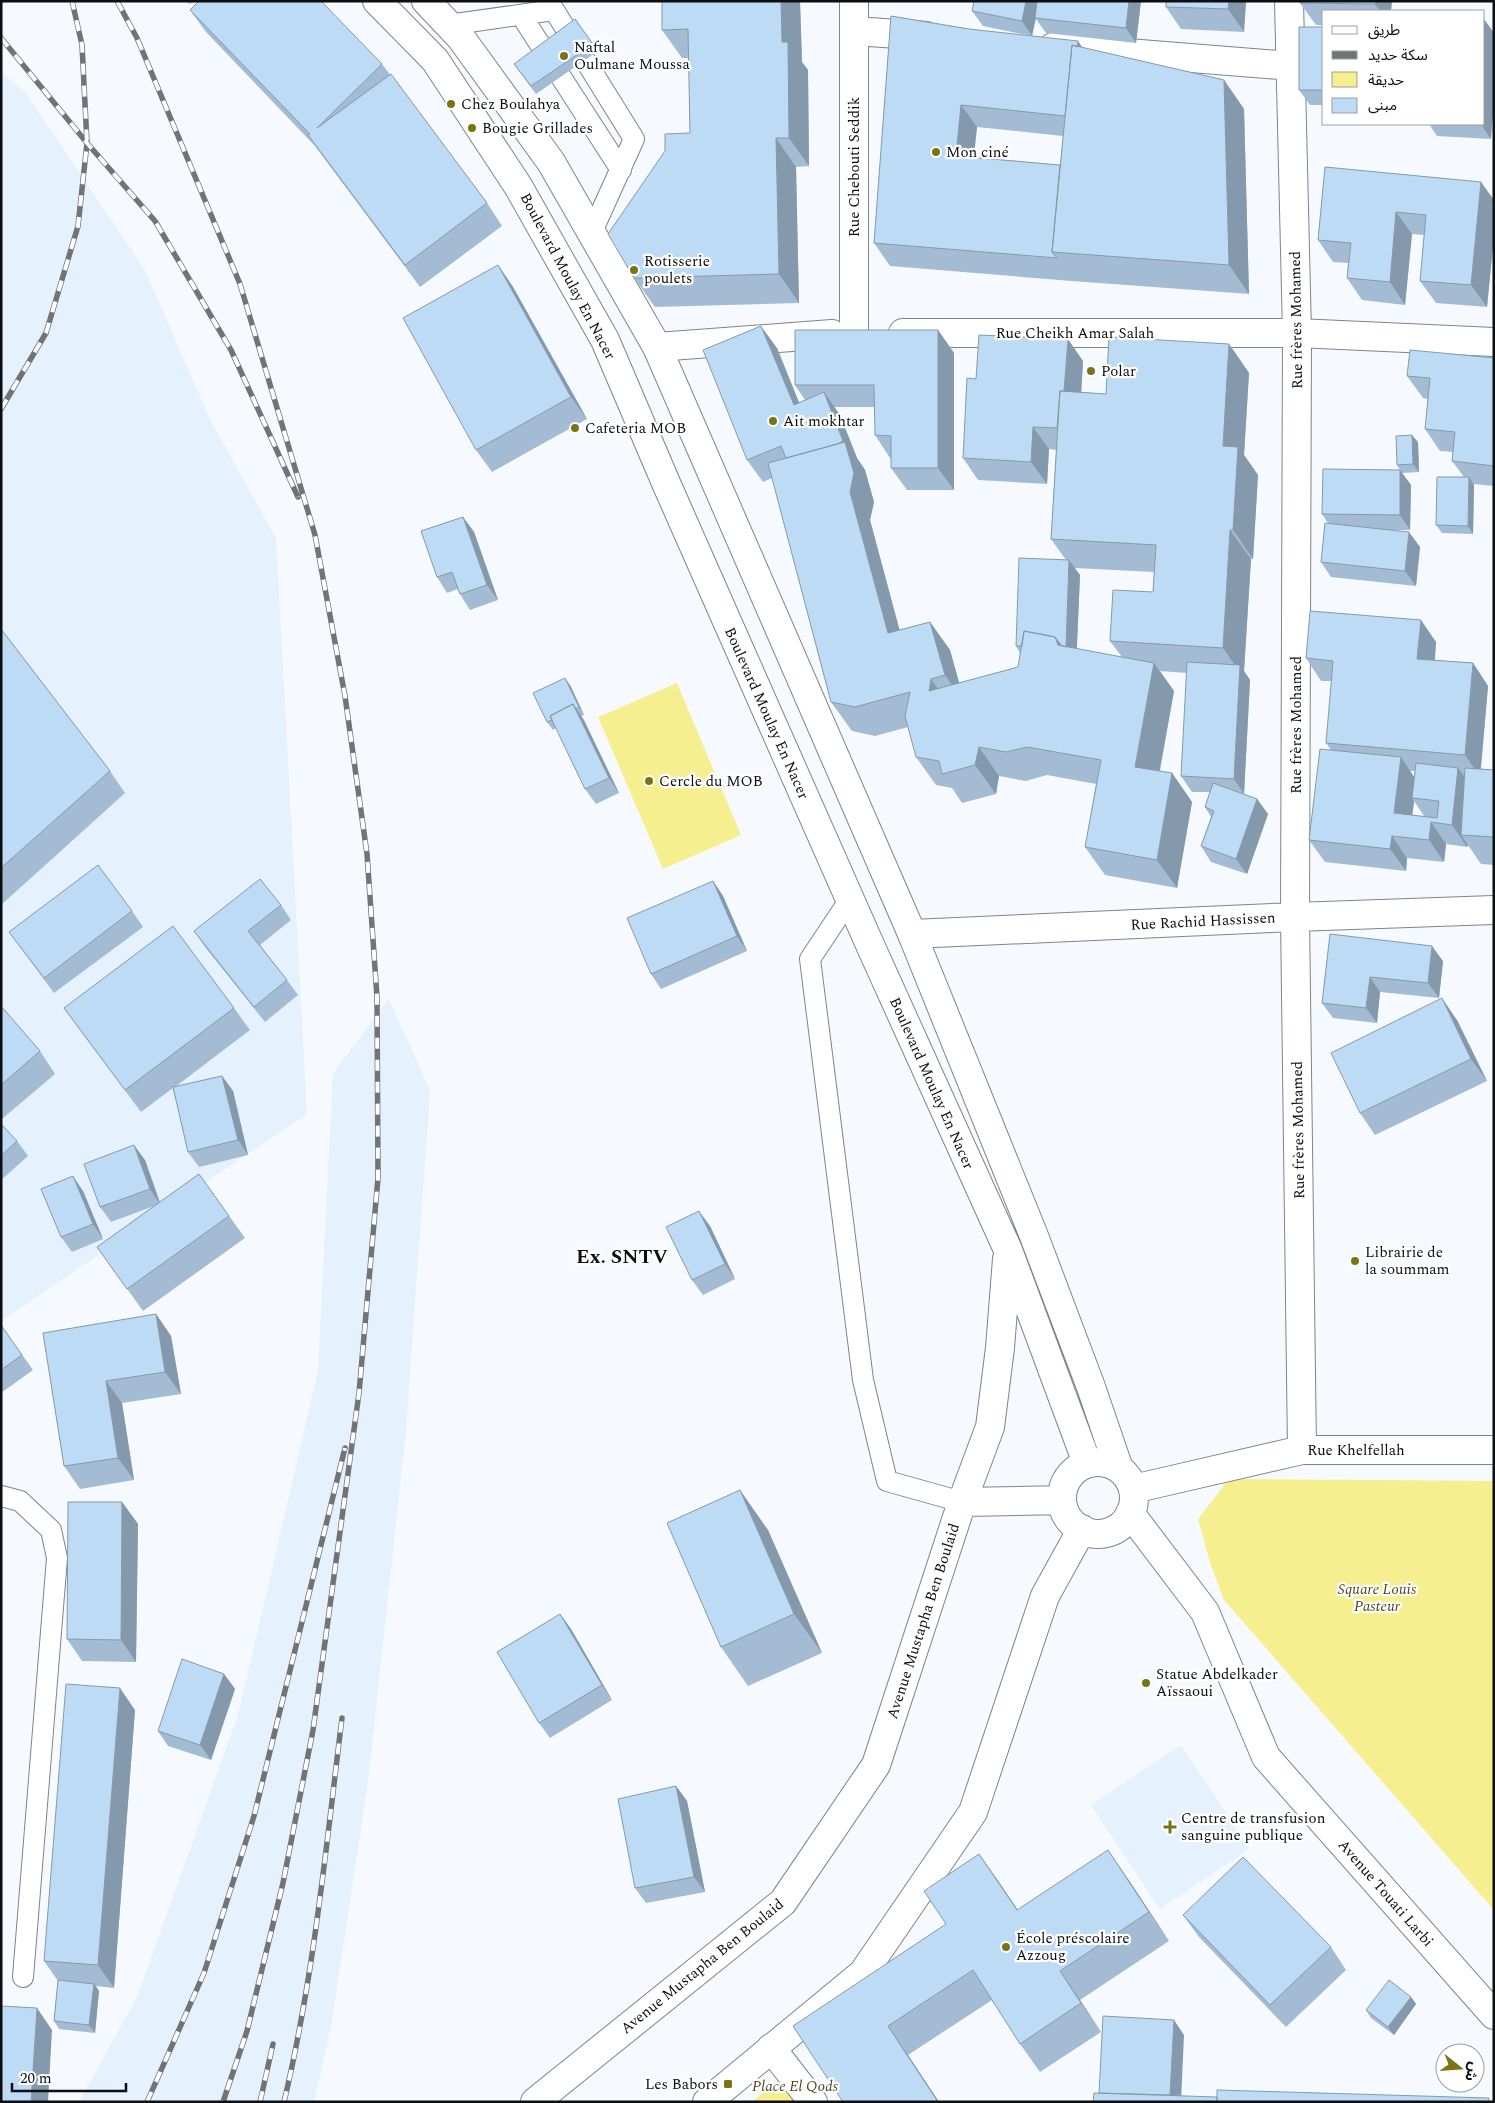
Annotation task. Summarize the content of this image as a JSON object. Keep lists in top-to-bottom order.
{
  "streets": {
    "main road": [
      "Rue Chebouti Seddik",
      "Boulevard Moulay En Nacer",
      "Rue frères Mohamed",
      "Rue Cheikh Amar Salah",
      "Rue Rachid Hassissen",
      "Rue Khelfellah",
      "Avenue Mustapha Ben Boulaid",
      "Avenue Touati Larbi"
    ]
  },
  "crossings": [
    ["Rue Chebouti Seddik", "Rue Cheikh Amar Salah"],
    ["Boulevard Moulay En Nacer", "Rue Khelfellah"],
    ["Boulevard Moulay En Nacer", "Avenue Mustapha Ben Boulaid"],
    ["Boulevard Moulay En Nacer", "Avenue Touati Larbi"],
    ["Rue frères Mohamed", "Rue Cheikh Amar Salah"],
    ["Rue frères Mohamed", "Rue Rachid Hassissen"],
    ["Rue frères Mohamed", "Rue Khelfellah"],
    ["Rue Khelfellah", "Avenue Touati Larbi"]
  ],
  "districts": ["Ex. SNTV"],
  "parks": ["Square Louis Pasteur", "Place El Qods"],
  "places": {
    "other": [
      "Naftal Oulmane Moussa",
      "Chez Boulahya",
      "Bougie Grillades",
      "Mon ciné",
      "Rotisserie poulets",
      "Polar",
      "Ait mokhtar",
      "Cafeteria MOB",
      "Cercle du MOB",
      "Librairie de la soummam",
      "Statue Abdelkader Aïssaoui",
      "École préscolaire Azzoug"
    ],
    "health": ["Centre de transfusion sanguine publique"],
    "transit": ["Les Babors"]
  },
  "legend": [
    "طريق",
    "سكة حديد",
    "حديقة",
    "مبنى"
  ],
  "scale_bar": "20 m",
  "north": "right"
}
